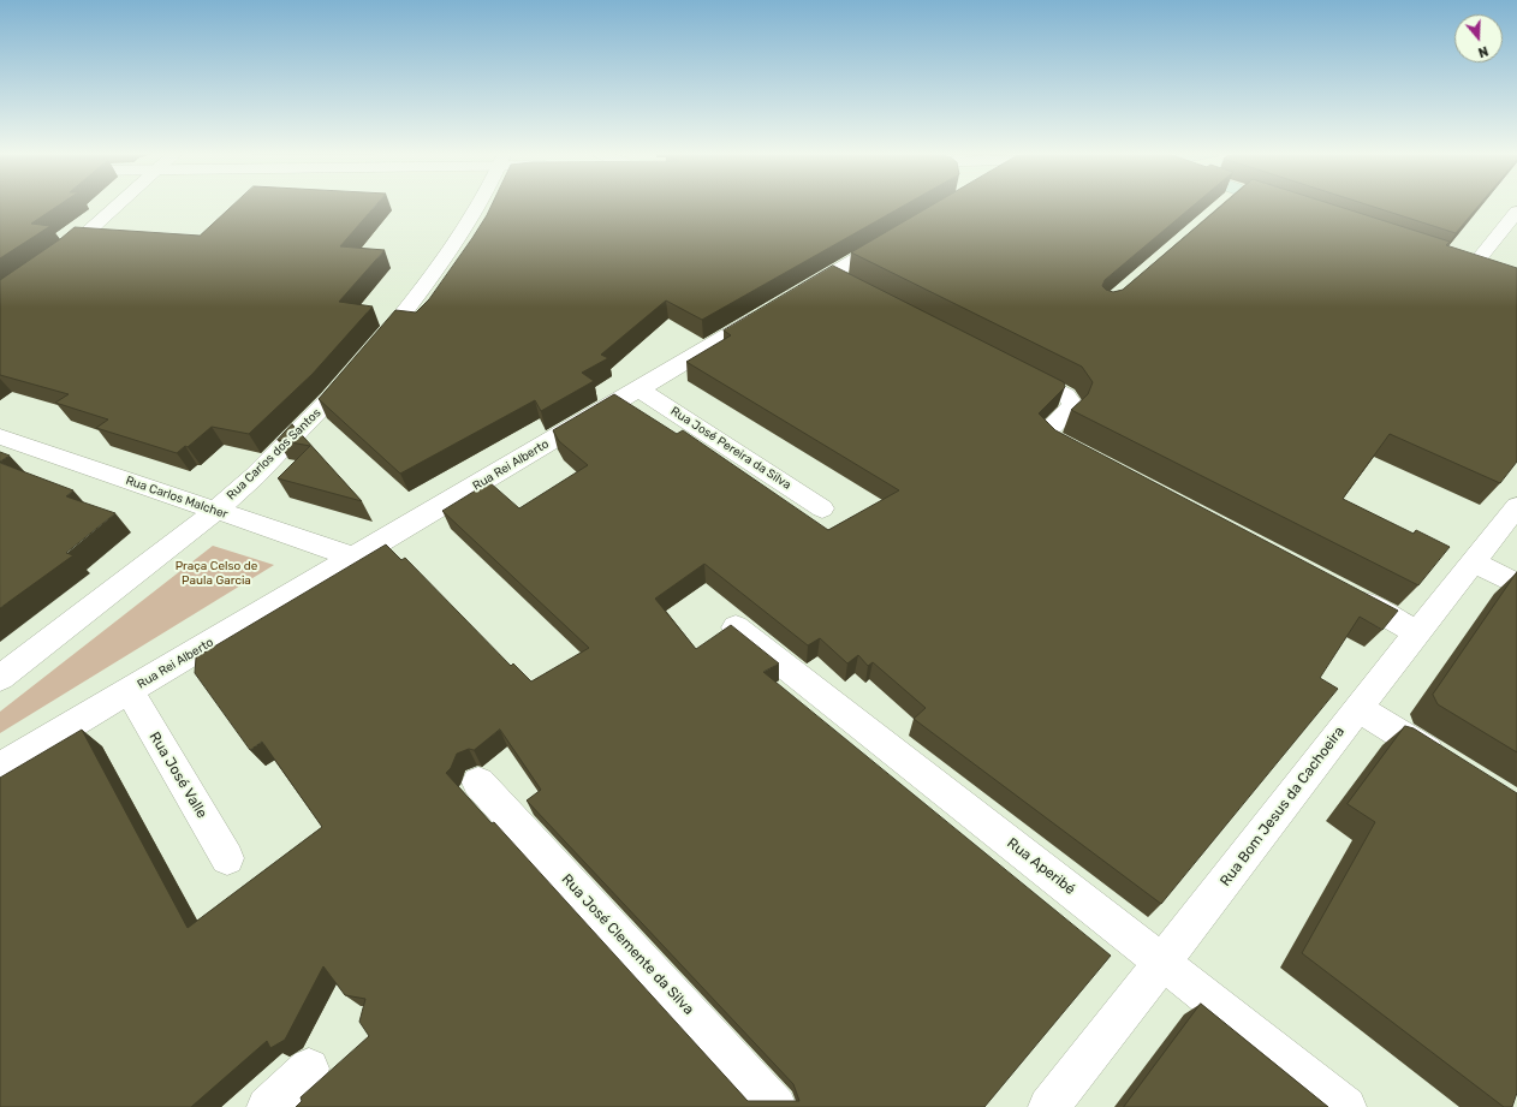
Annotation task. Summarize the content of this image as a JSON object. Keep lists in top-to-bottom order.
{
  "streets": {
    "street": [
      "Rua José Pereira da Silva",
      "Rua Carlos dos Santos",
      "Rua Rei Alberto",
      "Rua Carlos Malcher",
      "Rua José Valle",
      "Rua Bom Jesus da Cachoeira",
      "Rua Aperibé",
      "Rua José Clemente da Silva"
    ]
  },
  "crossings": [
    ["Rua José Pereira da Silva", "Rua Rei Alberto"],
    ["Rua Carlos dos Santos", "Rua Carlos Malcher"],
    ["Rua Rei Alberto", "Rua Carlos Malcher"],
    ["Rua Rei Alberto", "Rua José Valle"],
    ["Rua Bom Jesus da Cachoeira", "Rua Aperibé"]
  ],
  "parks": ["Praça Celso de Paula Garcia"],
  "north": "bottom"
}
